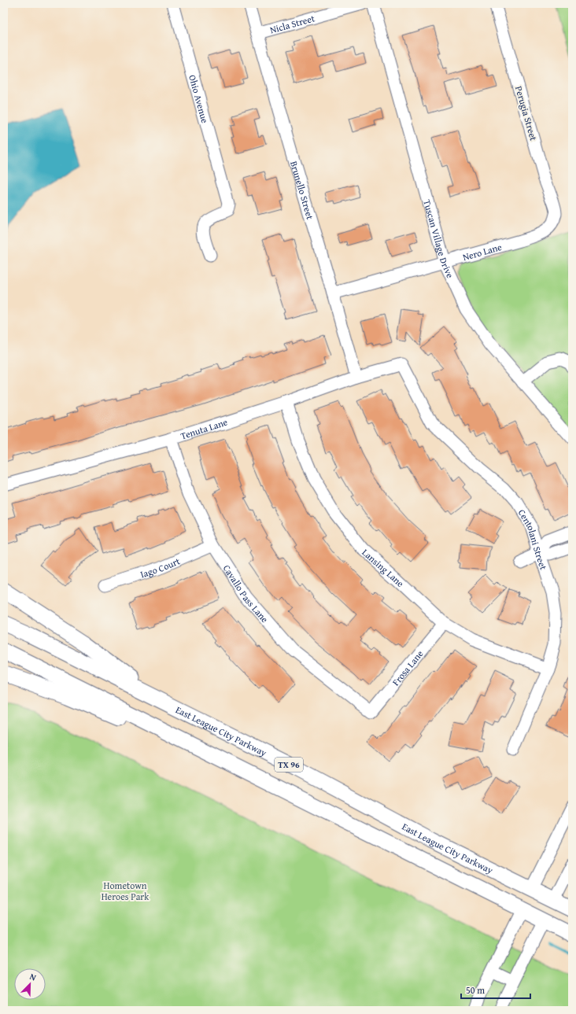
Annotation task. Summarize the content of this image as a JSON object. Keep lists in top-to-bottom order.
{
  "streets": {
    "main road": ["East League City Parkway", "TX 96"],
    "street": [
      "Nicla Street",
      "Ohio Avenue",
      "Perugia Street",
      "Brunello Street",
      "Tuscan Village Drive",
      "Nero Lane",
      "Tenuta Lane",
      "Centolani Street",
      "Iago Court",
      "Lansing Lane",
      "Cavallo Pass Lane",
      "Frosa Lane"
    ]
  },
  "crossings": [
    ["Nicla Street", "Brunello Street"],
    ["Perugia Street", "Nero Lane"],
    ["Brunello Street", "Nero Lane"],
    ["Brunello Street", "Tenuta Lane"],
    ["Tuscan Village Drive", "Nero Lane"],
    ["Tenuta Lane", "Centolani Street"],
    ["Tenuta Lane", "Lansing Lane"],
    ["Tenuta Lane", "Cavallo Pass Lane"],
    ["Centolani Street", "Lansing Lane"],
    ["Iago Court", "Cavallo Pass Lane"],
    ["Lansing Lane", "Frosa Lane"],
    ["Cavallo Pass Lane", "Frosa Lane"]
  ],
  "parks": ["Hometown Heroes Park"],
  "scale_bar": "50 m",
  "north": "top right"
}
